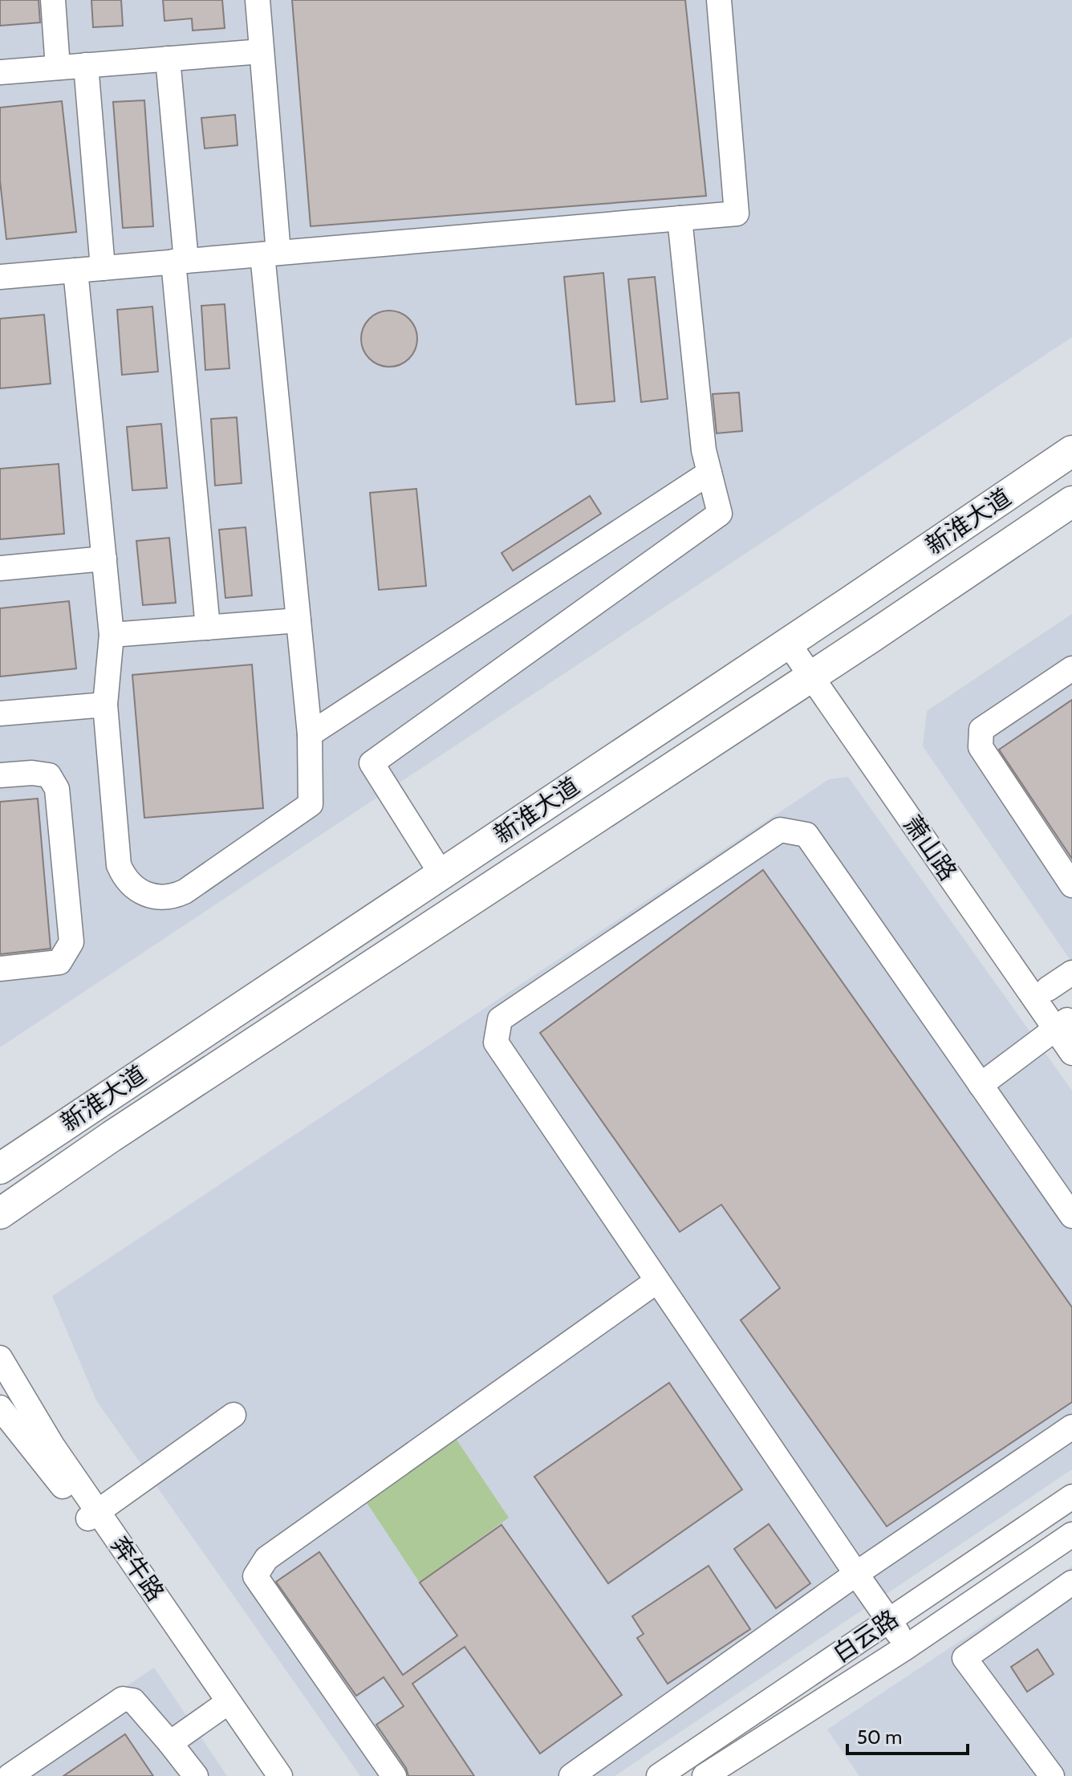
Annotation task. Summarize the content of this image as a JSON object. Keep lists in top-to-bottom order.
{
  "streets": {
    "main road": ["新淮大道"],
    "street": ["萧山路", "奔牛路", "白云路"]
  },
  "crossings": [
    ["新淮大道", "萧山路"]
  ],
  "scale_bar": "50 m"
}
